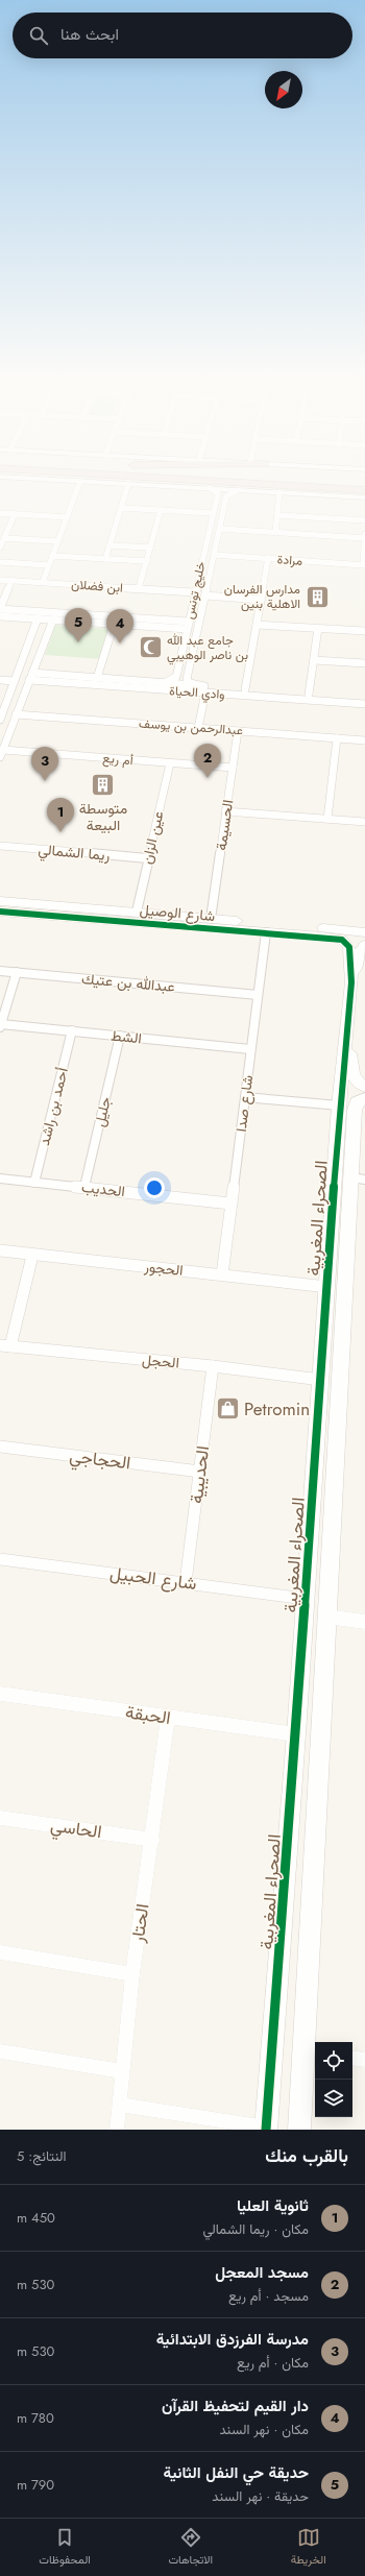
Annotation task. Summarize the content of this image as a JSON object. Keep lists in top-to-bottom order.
{
  "streets": {
    "street": [
      "مرادة",
      "ابن فضلان",
      "خليج تونس",
      "وادي الحياة",
      "عبدالرحمن بن يوسف",
      "أم ريع",
      "الحسيمة",
      "عين الزان",
      "ريما الشمالي",
      "شارع الوصيل",
      "عبدالله بن عتيك",
      "الشط",
      "شارع صدا",
      "أحمد بن راشد",
      "جليل",
      "الحديب",
      "الصحراء المغربية",
      "الحجور",
      "الحجل",
      "الحجاجي",
      "الحديبية",
      "شارع الحبيل",
      "الحبقة",
      "الحاسي",
      "الحتار"
    ]
  },
  "crossings": [
    ["مرادة", "خليج تونس"],
    ["ابن فضلان", "خليج تونس"],
    ["خليج تونس", "وادي الحياة"],
    ["عبدالرحمن بن يوسف", "الحسيمة"],
    ["أم ريع", "الحسيمة"],
    ["أم ريع", "عين الزان"],
    ["الحسيمة", "شارع الوصيل"],
    ["عين الزان", "ريما الشمالي"],
    ["عين الزان", "شارع الوصيل"],
    ["شارع الوصيل", "شارع صدا"],
    ["شارع الوصيل", "الصحراء المغربية"],
    ["عبدالله بن عتيك", "شارع صدا"],
    ["الشط", "شارع صدا"],
    ["الشط", "أحمد بن راشد"],
    ["الشط", "جليل"],
    ["شارع صدا", "الحديب"],
    ["شارع صدا", "الحجور"],
    ["أحمد بن راشد", "الحديب"],
    ["جليل", "الحديب"],
    ["الصحراء المغربية", "الحجور"],
    ["الصحراء المغربية", "الحجل"],
    ["الصحراء المغربية", "شارع الحبيل"],
    ["الصحراء المغربية", "الحبقة"],
    ["الحجل", "الحديبية"],
    ["الحجاجي", "الحديبية"],
    ["الحديبية", "شارع الحبيل"],
    ["الحبقة", "الحتار"],
    ["الحاسي", "الحتار"]
  ],
  "places": {
    "building": ["مدارس الفرسان الاهلية بنين", "متوسطة البيعة"],
    "mosque": ["جامع عبد الله بن ناصر الوهيبي"],
    "shop": ["Petromin"]
  },
  "north": "bottom left",
  "page": {
    "search": "ابحث هنا",
    "pins": [
      "5",
      "4",
      "2",
      "3",
      "1"
    ],
    "heading": ["بالقرب منك", "النتائج: 5"],
    "list": [
      {
        "mark": "1",
        "name": "ثانوية العليا",
        "note": "مكان · ريما الشمالي",
        "value": "450 m"
      },
      {
        "mark": "2",
        "name": "مسجد المعجل",
        "note": "مسجد · أم ريع",
        "value": "530 m"
      },
      {
        "mark": "3",
        "name": "مدرسة الفرزدق الابتدائية",
        "note": "مكان · أم ريع",
        "value": "530 m"
      },
      {
        "mark": "4",
        "name": "دار القيم لتحفيظ القرآن",
        "note": "مكان · نهر السند",
        "value": "780 m"
      },
      {
        "mark": "5",
        "name": "حديقة حي النفل الثانية",
        "note": "حديقة · نهر السند",
        "value": "790 m"
      }
    ],
    "nav": ["الخريطة", "الاتجاهات", "المحفوظات"]
  }
}
